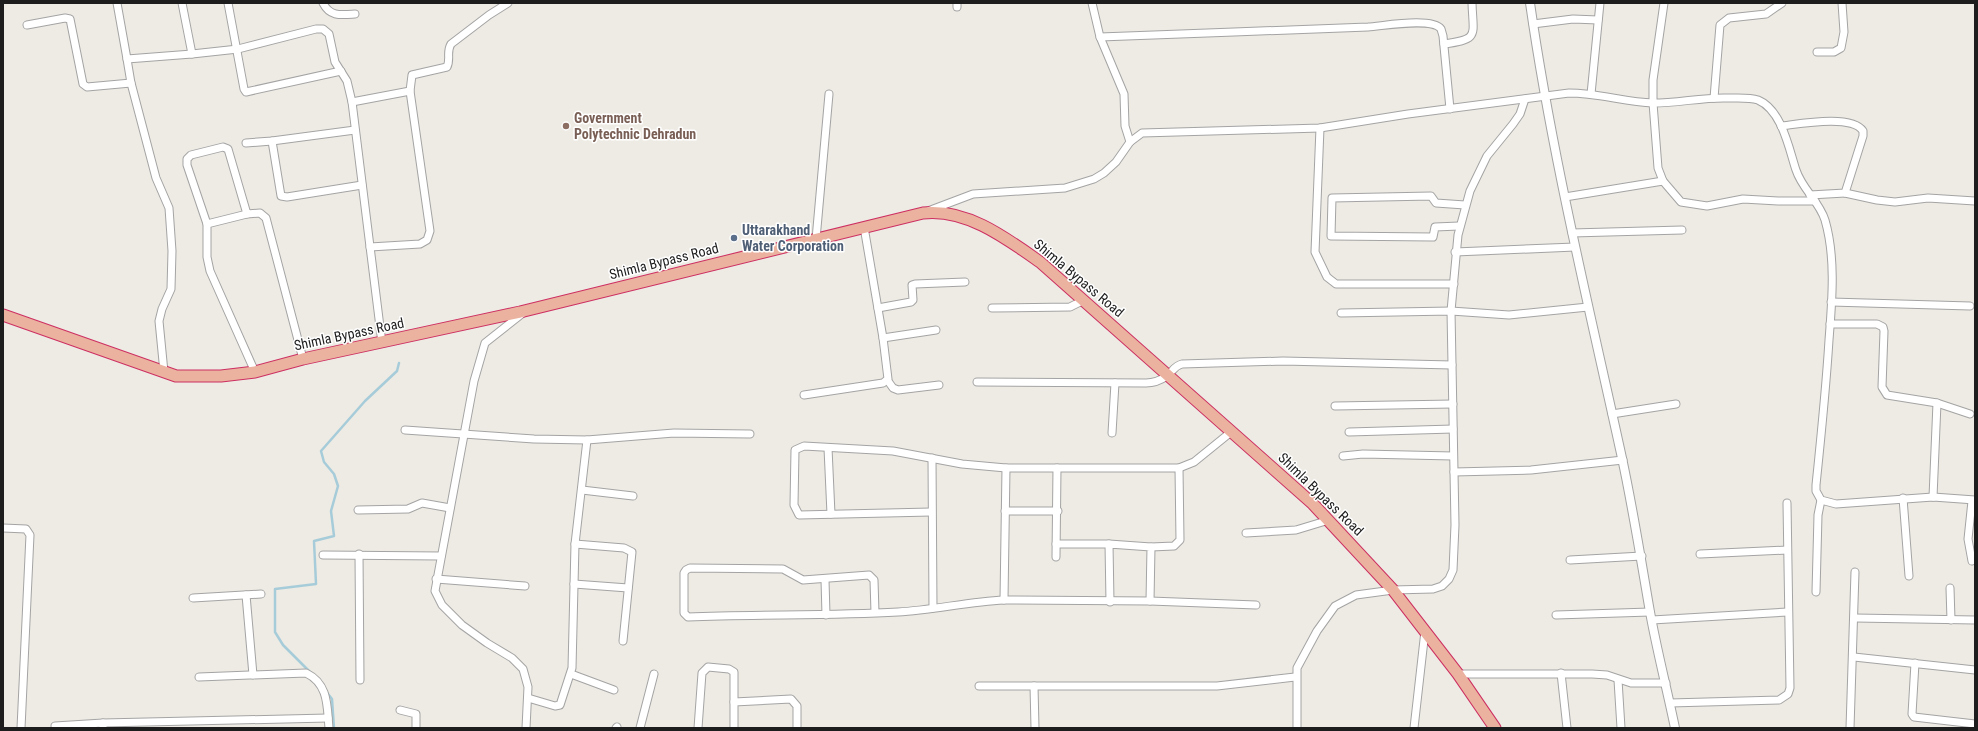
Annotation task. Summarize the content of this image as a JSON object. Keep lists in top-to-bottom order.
{
  "streets": {
    "highway": ["Shimla Bypass Road"]
  },
  "places": ["Government Polytechnic Dehradun", "Uttarakhand Water Corporation"]
}
